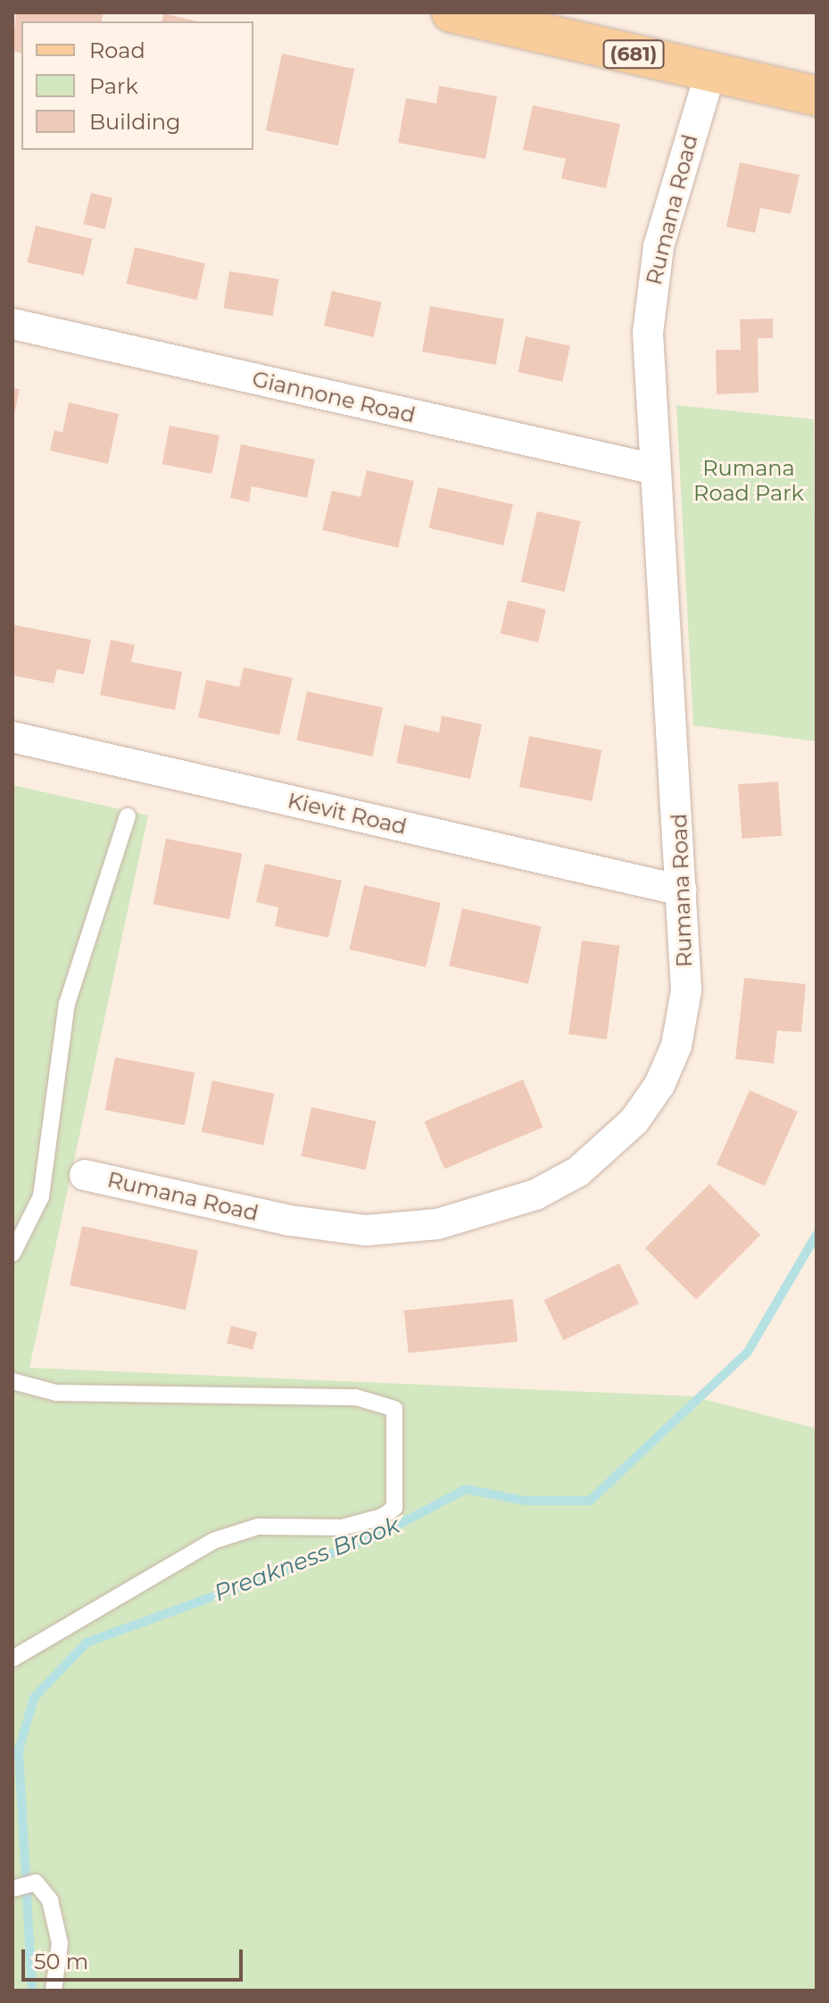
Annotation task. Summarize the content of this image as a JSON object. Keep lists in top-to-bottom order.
{
  "streets": {
    "main road": ["(681)"],
    "street": ["Rumana Road", "Giannone Road", "Kievit Road"]
  },
  "crossings": [
    ["(681)", "Rumana Road"],
    ["Rumana Road", "Giannone Road"],
    ["Rumana Road", "Kievit Road"]
  ],
  "water": ["Preakness Brook"],
  "parks": ["Rumana Road Park"],
  "legend": ["Road", "Park", "Building"],
  "scale_bar": "50 m"
}
